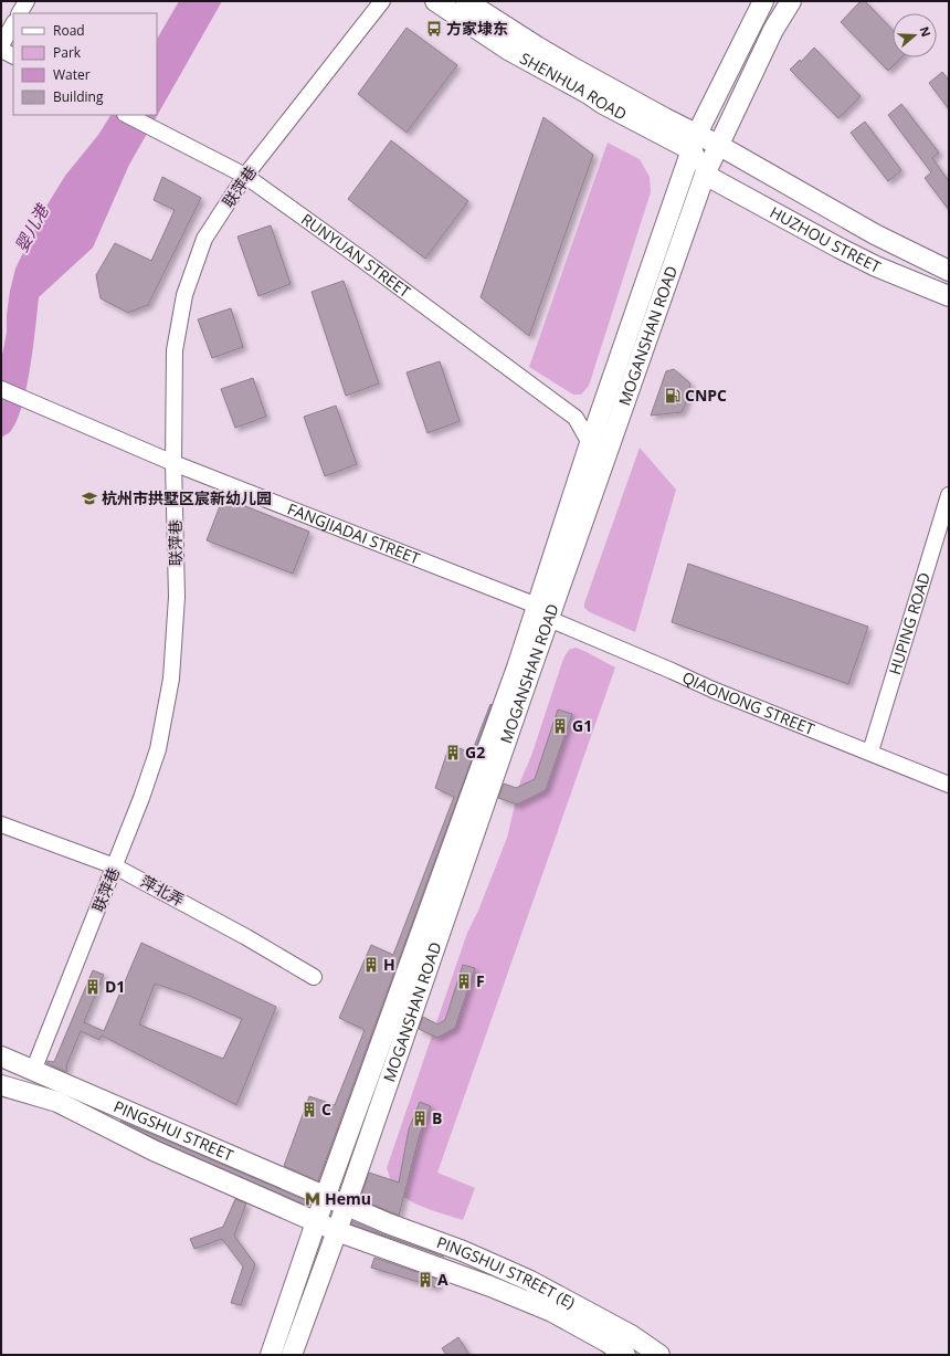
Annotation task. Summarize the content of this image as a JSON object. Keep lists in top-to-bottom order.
{
  "streets": {
    "main road": [
      "SHENHUA ROAD",
      "HUZHOU STREET",
      "MOGANSHAN ROAD",
      "PINGSHUI STREET",
      "PINGSHUI STREET (E)"
    ],
    "street": [
      "联萍巷",
      "RUNYUAN STREET",
      "FANGJIADAI STREET",
      "HUPING ROAD",
      "QIAONONG STREET",
      "萍北弄"
    ]
  },
  "crossings": [
    ["SHENHUA ROAD", "HUZHOU STREET"],
    ["SHENHUA ROAD", "MOGANSHAN ROAD"],
    ["联萍巷", "RUNYUAN STREET"],
    ["联萍巷", "FANGJIADAI STREET"],
    ["联萍巷", "萍北弄"],
    ["联萍巷", "PINGSHUI STREET"],
    ["HUZHOU STREET", "MOGANSHAN ROAD"],
    ["RUNYUAN STREET", "MOGANSHAN ROAD"],
    ["MOGANSHAN ROAD", "FANGJIADAI STREET"],
    ["MOGANSHAN ROAD", "QIAONONG STREET"],
    ["MOGANSHAN ROAD", "PINGSHUI STREET"],
    ["MOGANSHAN ROAD", "PINGSHUI STREET (E)"],
    ["FANGJIADAI STREET", "QIAONONG STREET"],
    ["HUPING ROAD", "QIAONONG STREET"],
    ["PINGSHUI STREET", "PINGSHUI STREET (E)"]
  ],
  "water": ["婴儿港"],
  "places": {
    "bus stop": ["方家埭东"],
    "fuel station": ["CNPC"],
    "school or university": ["杭州市拱墅区宸新幼儿园"],
    "building": [
      "G1",
      "G2",
      "H",
      "F",
      "D1",
      "C",
      "B",
      "A"
    ],
    "metro station": ["Hemu"]
  },
  "legend": [
    "Road",
    "Park",
    "Water",
    "Building"
  ],
  "north": "right"
}
